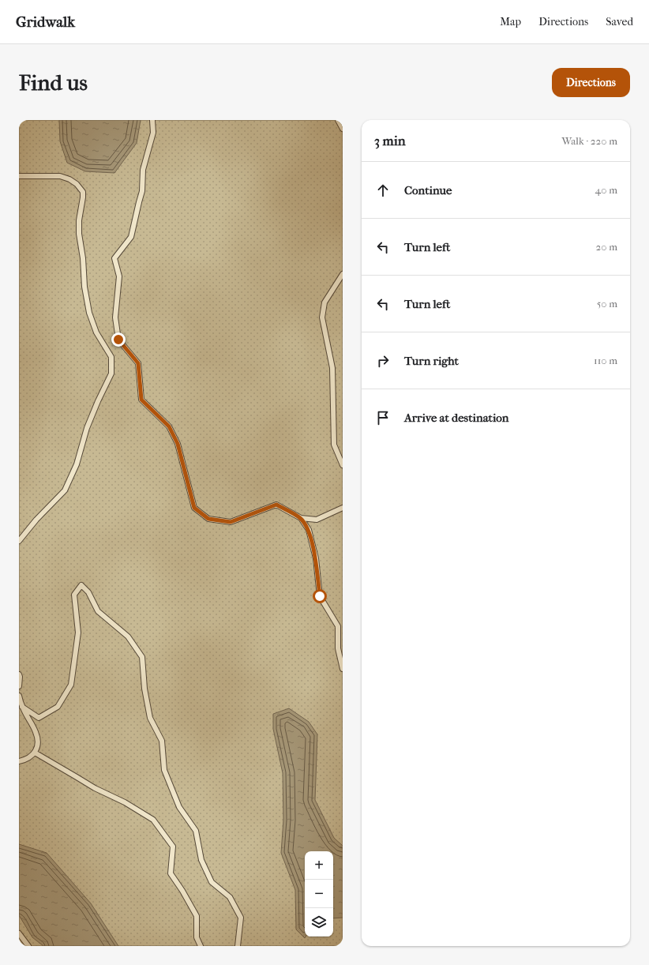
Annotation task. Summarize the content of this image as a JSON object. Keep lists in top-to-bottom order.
{
  "page": {
    "header": "Gridwalk",
    "nav": ["Map", "Directions", "Saved"],
    "buttons": "Directions",
    "title": "Find us",
    "heading": ["3 min", "Walk · 220 m"],
    "list": [
      ["Continue", "40 m"],
      ["Turn left", "20 m"],
      ["Turn left", "50 m"],
      ["Turn right", "110 m"],
      "Arrive at destination"
    ],
    "map_buttons": ["+", "−"]
  }
}
